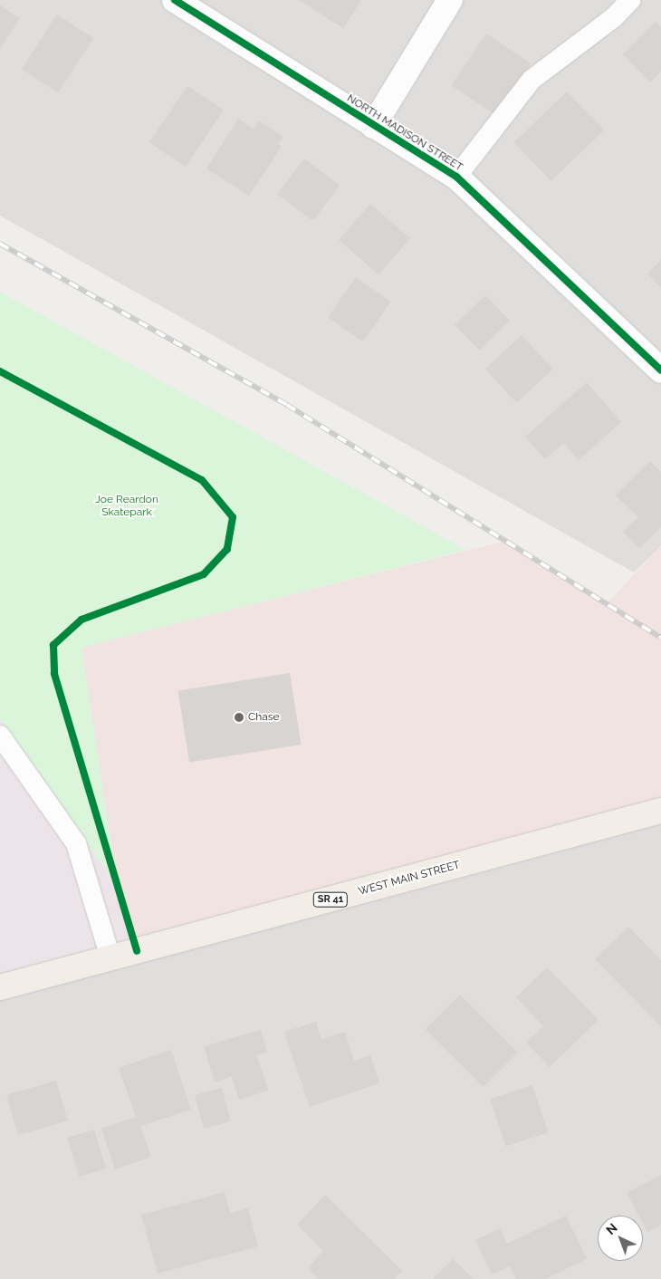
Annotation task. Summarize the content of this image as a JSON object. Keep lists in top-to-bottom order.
{
  "streets": {
    "main road": ["WEST MAIN STREET", "SR 41"],
    "street": ["NORTH MADISON STREET"]
  },
  "parks": ["Joe Reardon Skatepark"],
  "places": ["Chase"],
  "north": "top left"
}
